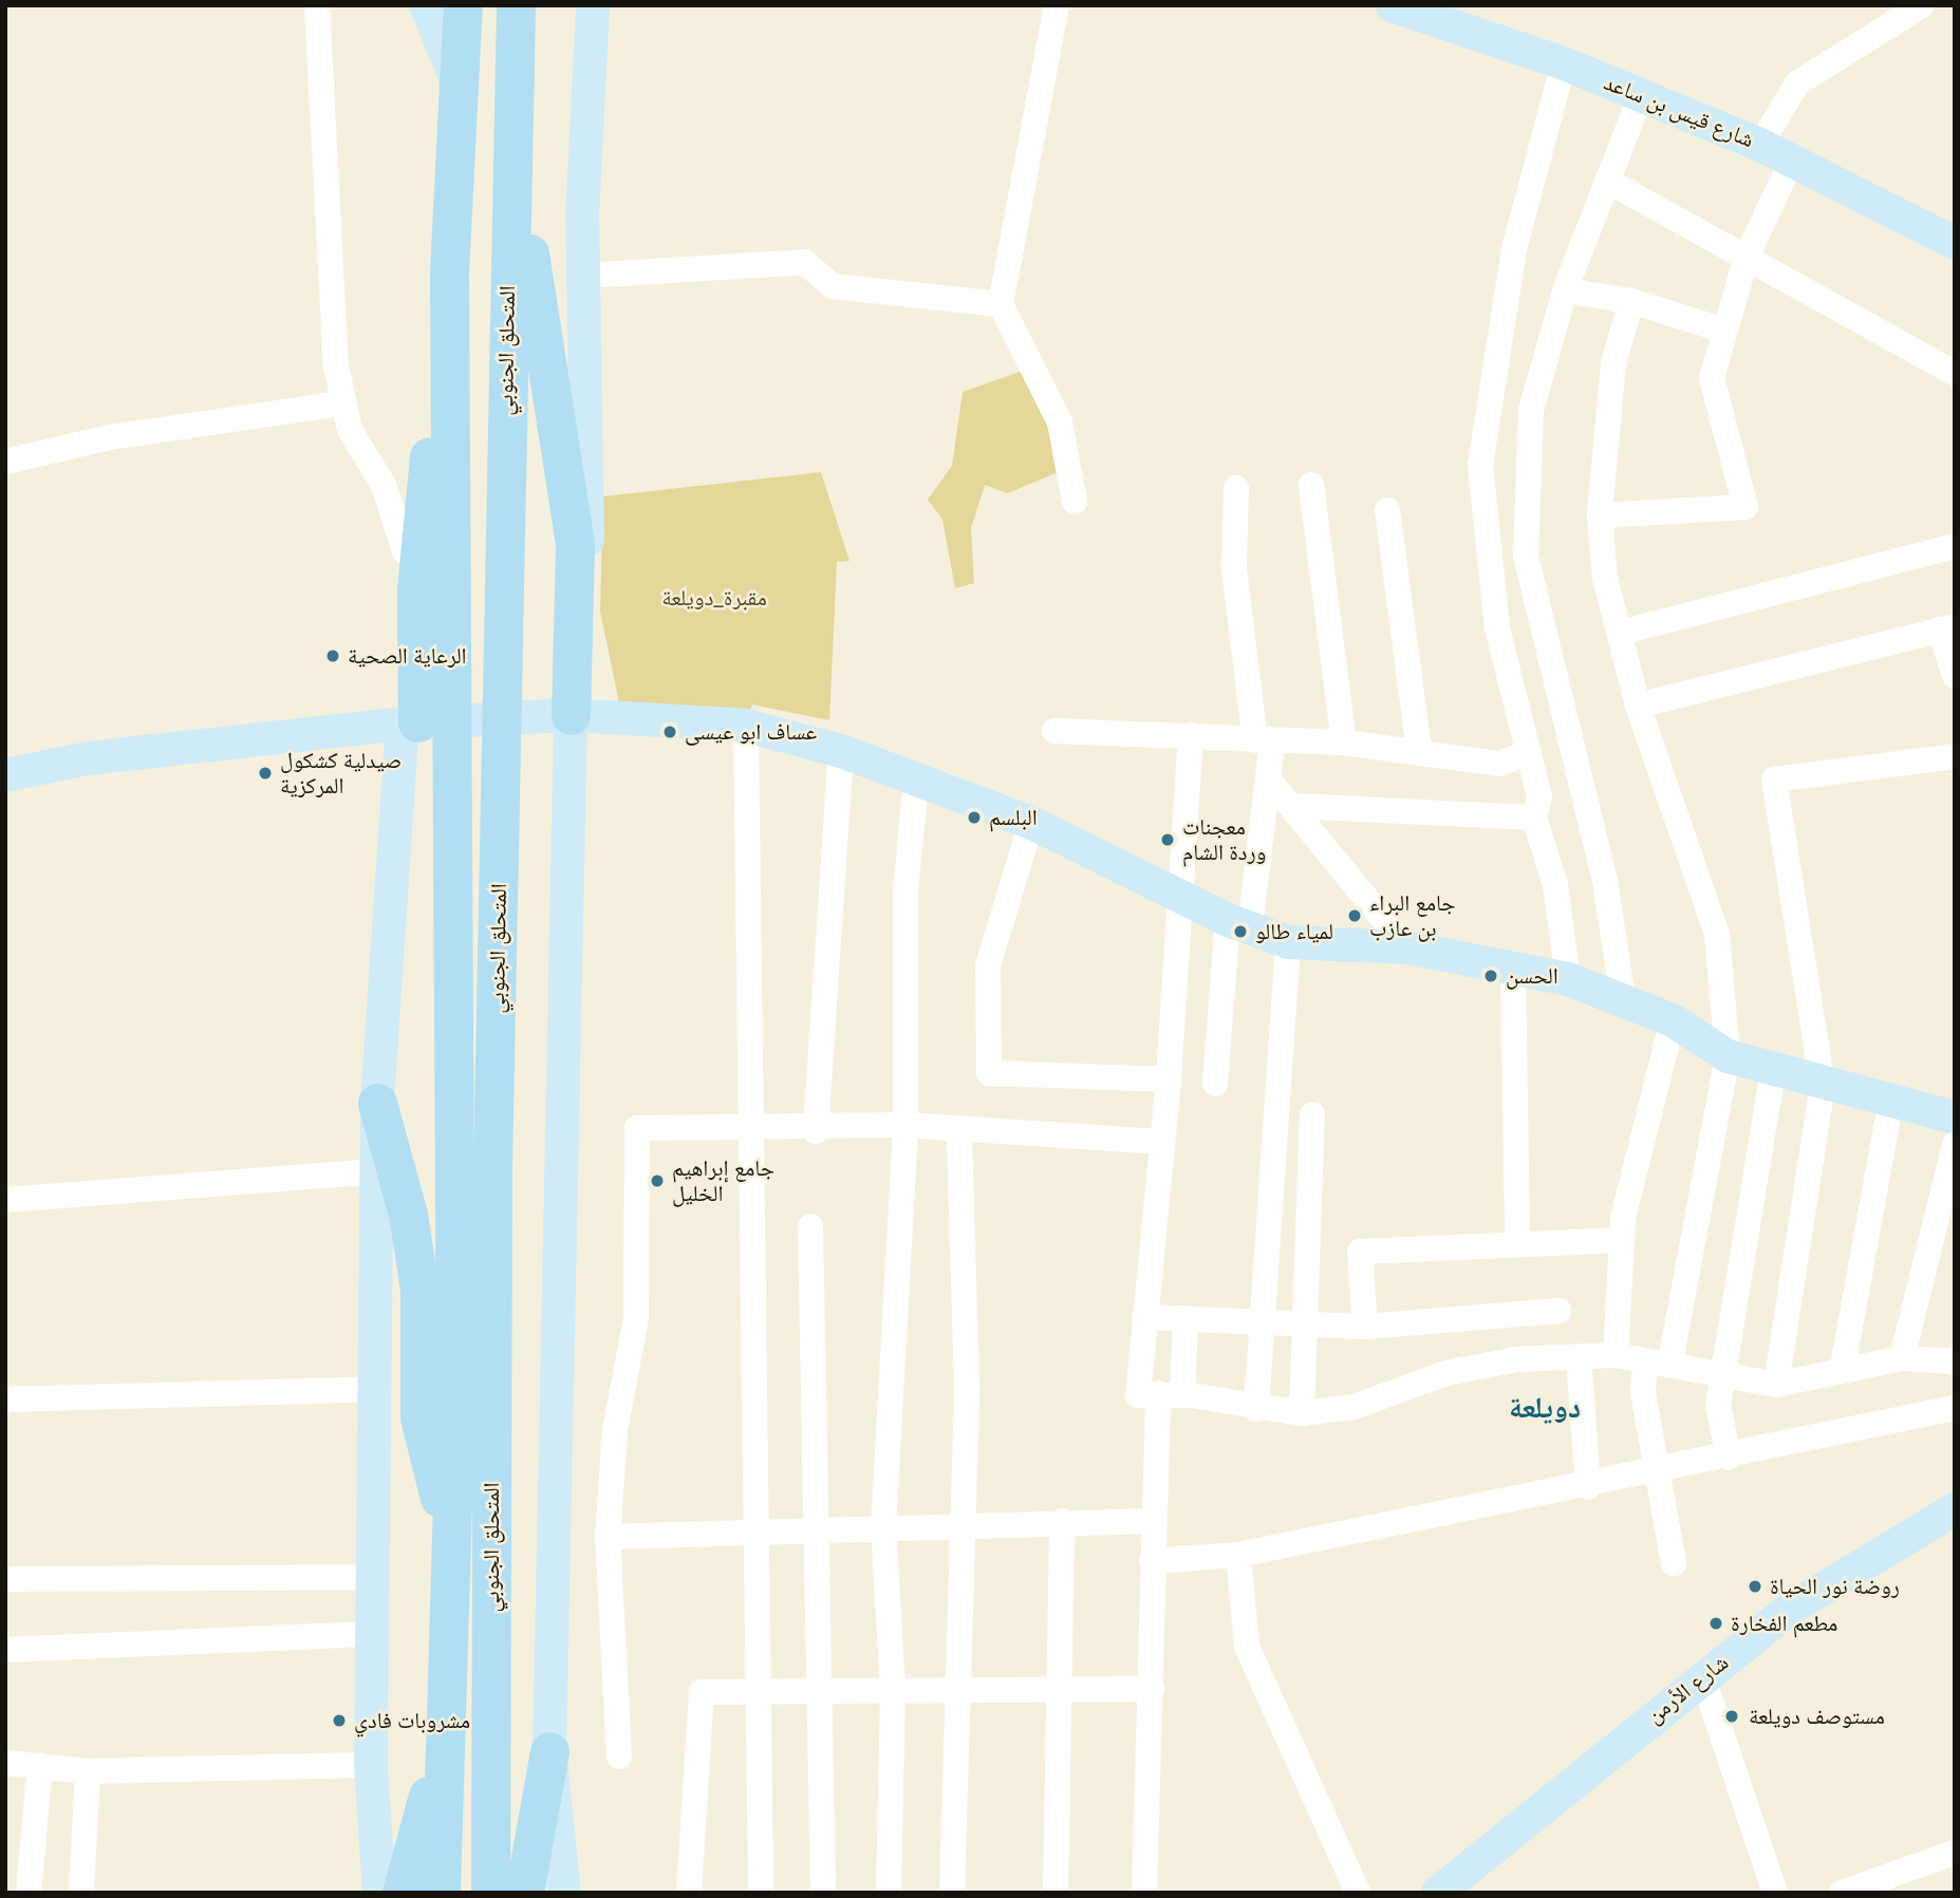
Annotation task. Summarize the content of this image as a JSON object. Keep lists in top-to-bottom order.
{
  "streets": {
    "highway": ["المتحلق الجنوبي"],
    "main road": ["شارع قيس بن ساعد", "شارع الأرمن"]
  },
  "districts": ["دويلعة"],
  "parks": ["مقبرة_دويلعة"],
  "places": [
    "الرعاية الصحية",
    "عساف ابو عيسى",
    "صيدلية كشكول المركزية",
    "البلسم",
    "معجنات وردة الشام",
    "جامع البراء بن عازب",
    "لمياء طالو",
    "الحسن",
    "جامع إبراهيم الخليل",
    "روضة نور الحياة",
    "مطعم الفخارة",
    "مستوصف دويلعة",
    "مشروبات فادي"
  ]
}
